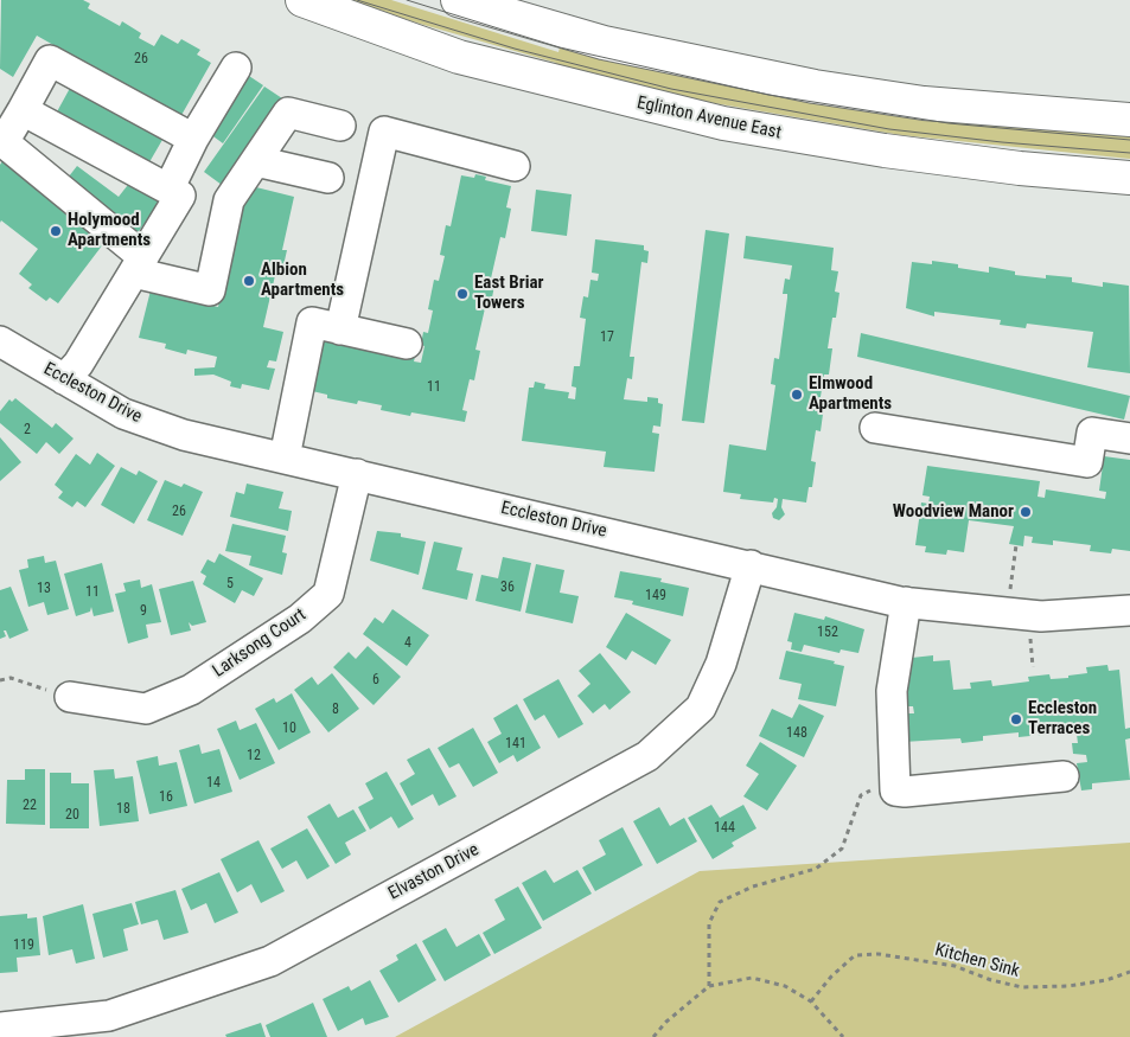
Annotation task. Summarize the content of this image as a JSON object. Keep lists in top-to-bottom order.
{
  "streets": {
    "main road": ["Eglinton Avenue East"],
    "street": ["Eccleston Drive", "Larksong Court", "Elvaston Drive"],
    "path": ["Kitchen Sink"]
  },
  "crossings": [
    ["Eccleston Drive", "Larksong Court"],
    ["Eccleston Drive", "Elvaston Drive"]
  ],
  "places": [
    "Holymood Apartments",
    "Albion Apartments",
    "East Briar Towers",
    "Elmwood Apartments",
    "Woodview Manor",
    "Eccleston Terraces"
  ],
  "house_numbers": [
    "26",
    "17",
    "11",
    "2",
    "26",
    "5",
    "36",
    "13",
    "11",
    "149",
    "9",
    "152",
    "4",
    "6",
    "8",
    "10",
    "148",
    "141",
    "12",
    "14",
    "16",
    "22",
    "18",
    "20",
    "144",
    "119"
  ]
}
